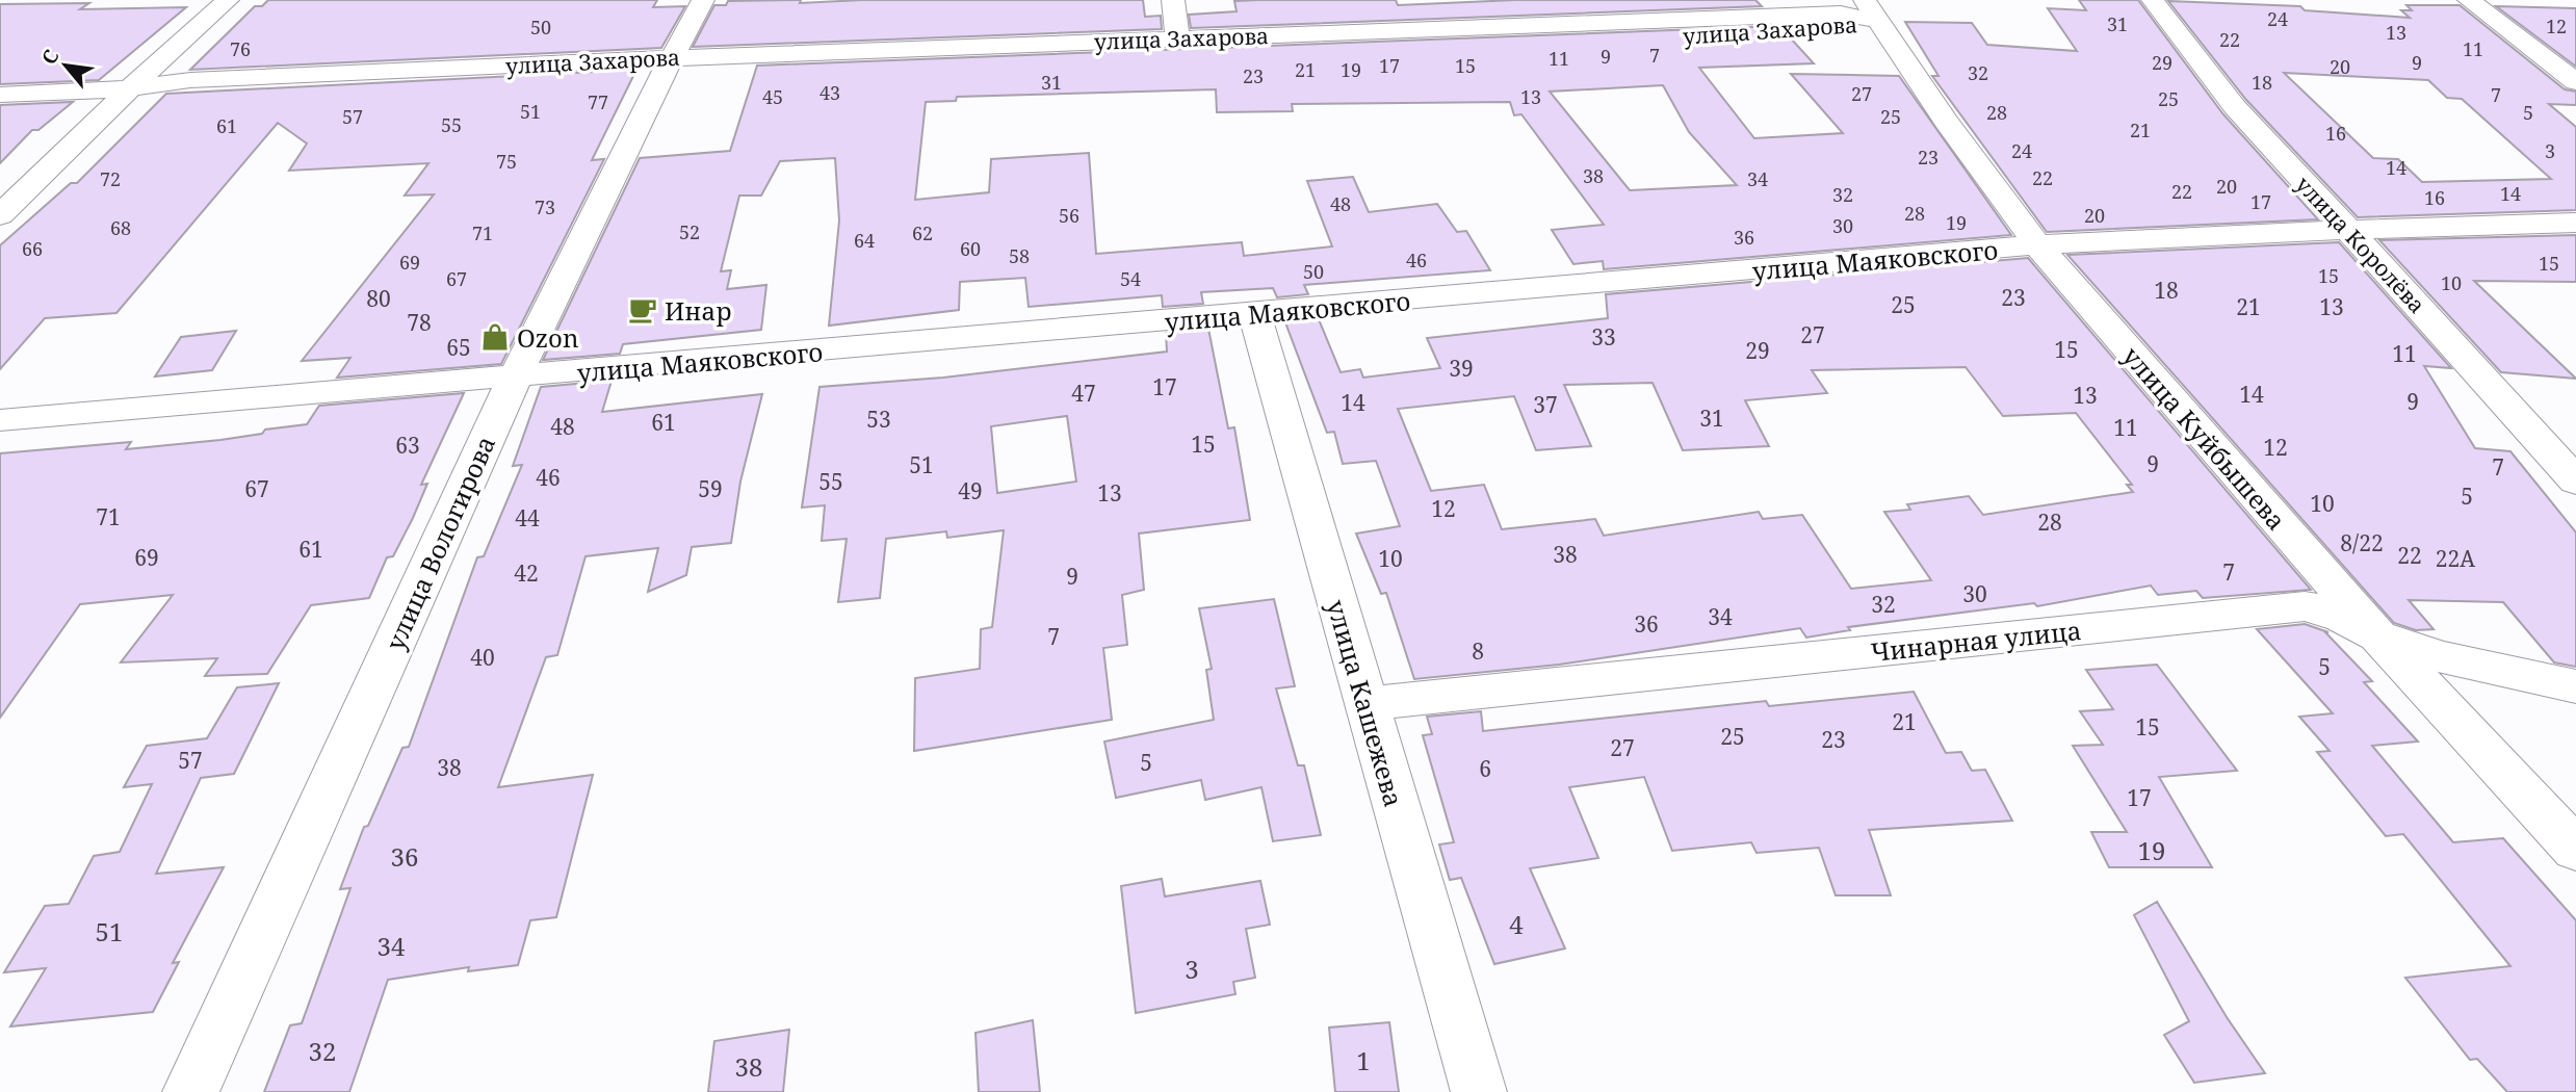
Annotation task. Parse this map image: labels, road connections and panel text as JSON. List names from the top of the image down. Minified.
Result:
{"streets":{"street":["улица Захарова","улица Королёва","улица Маяковского","улица Куйбышева","улица Вологирова","Чинарная улица","улица Кашежева"]},"crossings":[["улица Захарова","улица Куйбышева"],["улица Захарова","улица Вологирова"],["улица Королёва","улица Маяковского"],["улица Маяковского","улица Куйбышева"],["улица Маяковского","улица Вологирова"],["улица Маяковского","улица Кашежева"],["улица Куйбышева","Чинарная улица"],["Чинарная улица","улица Кашежева"]],"places":{"cafe":["Инар"],"shop":["Ozon"]},"house_numbers":["24","31","12","50","13","22","76","11","7","9","11","29","9","17","15","20","21","19","32","23","31","18","43","27","7","45","13","25","77","51","28","5","57","25","55","61","21","16","24","3","23","75","14","38","22","72","34","20","22","14","32","16","17","48","73","28","56","20","19","30","68","52","71","62","36","64","66","60","58","46","69","15","50","15","67","54","10","18","23","80","25","21","13","78","27","33","65","15","29","11","39","17","47","14","13","9","14","37","31","53","61","48","11","15","63","12","9","51","7","46","55","67","59","49","13","5","10","12","71","44","28","8/22","61","38","22","69","10","22А","7","42","9","30","32","34","36","7","8","40","5","21","15","25","23","27","57","5","38","6","17","19","36","4","51","34","3","32","1","38"],"north":"top left"}
